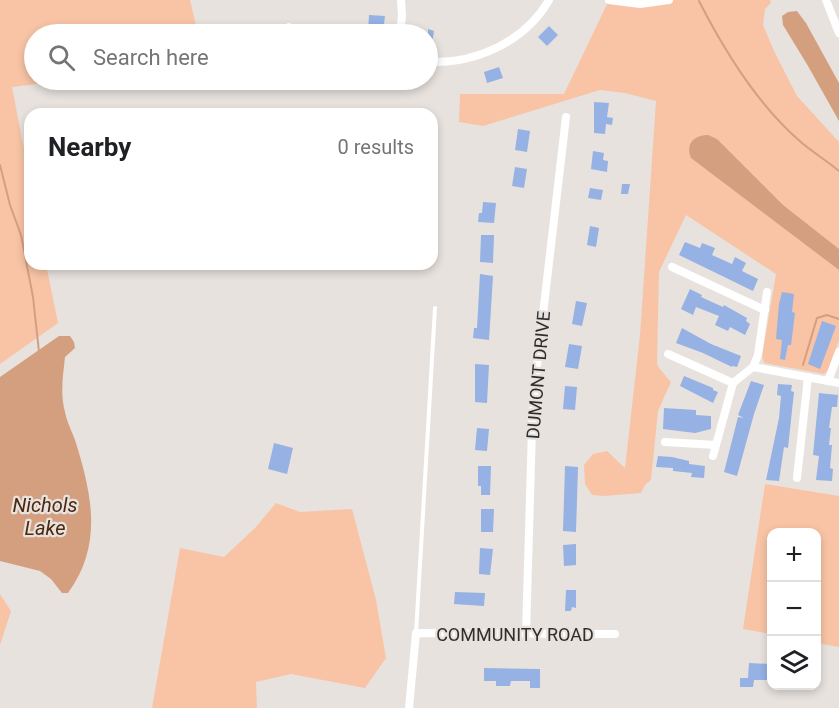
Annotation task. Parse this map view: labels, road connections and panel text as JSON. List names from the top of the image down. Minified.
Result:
{"streets":{"street":["DUMONT DRIVE","COMMUNITY ROAD"]},"crossings":[["DUMONT DRIVE","COMMUNITY ROAD"]],"water":["Nichols Lake"],"page":{"search":"Search here","heading":["Nearby","0 results"],"map_buttons":["+","−"]}}
